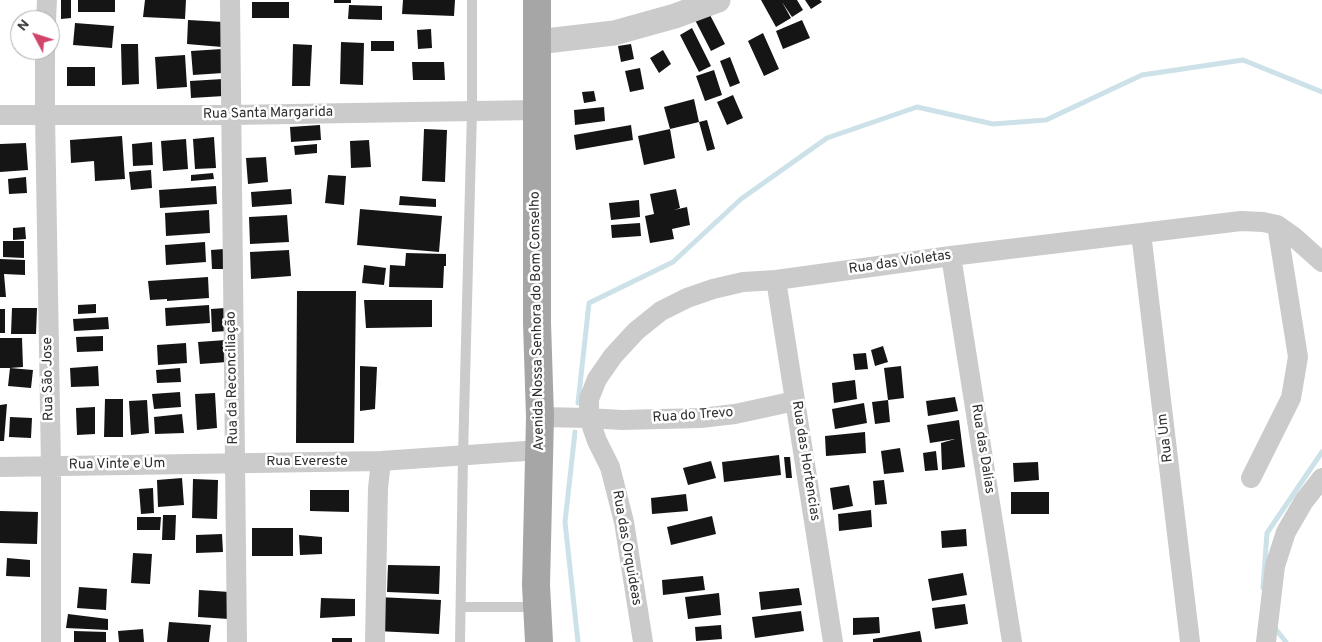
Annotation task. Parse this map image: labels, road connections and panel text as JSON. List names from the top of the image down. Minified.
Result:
{"streets":{"main road":["Avenida Nossa Senhora do Bom Conselho"],"street":["Rua Santa Margarida","Rua das Violetas","Rua da Reconciliação","Rua São Jose","Rua do Trevo","Rua Um","Rua das Dalias","Rua das Hortencias","Rua Evereste","Rua Vinte e Um","Rua das Orquideas"]},"crossings":[["Rua Santa Margarida","Avenida Nossa Senhora do Bom Conselho"],["Rua Santa Margarida","Rua da Reconciliação"],["Rua Santa Margarida","Rua São Jose"],["Rua das Violetas","Rua do Trevo"],["Rua das Violetas","Rua Um"],["Rua das Violetas","Rua das Dalias"],["Rua das Violetas","Rua das Hortencias"],["Rua das Violetas","Rua das Orquideas"],["Avenida Nossa Senhora do Bom Conselho","Rua Evereste"],["Rua da Reconciliação","Rua Evereste"],["Rua da Reconciliação","Rua Vinte e Um"],["Rua São Jose","Rua Vinte e Um"],["Rua do Trevo","Rua das Hortencias"],["Rua do Trevo","Rua das Orquideas"],["Rua Evereste","Rua Vinte e Um"]],"north":"top left"}
